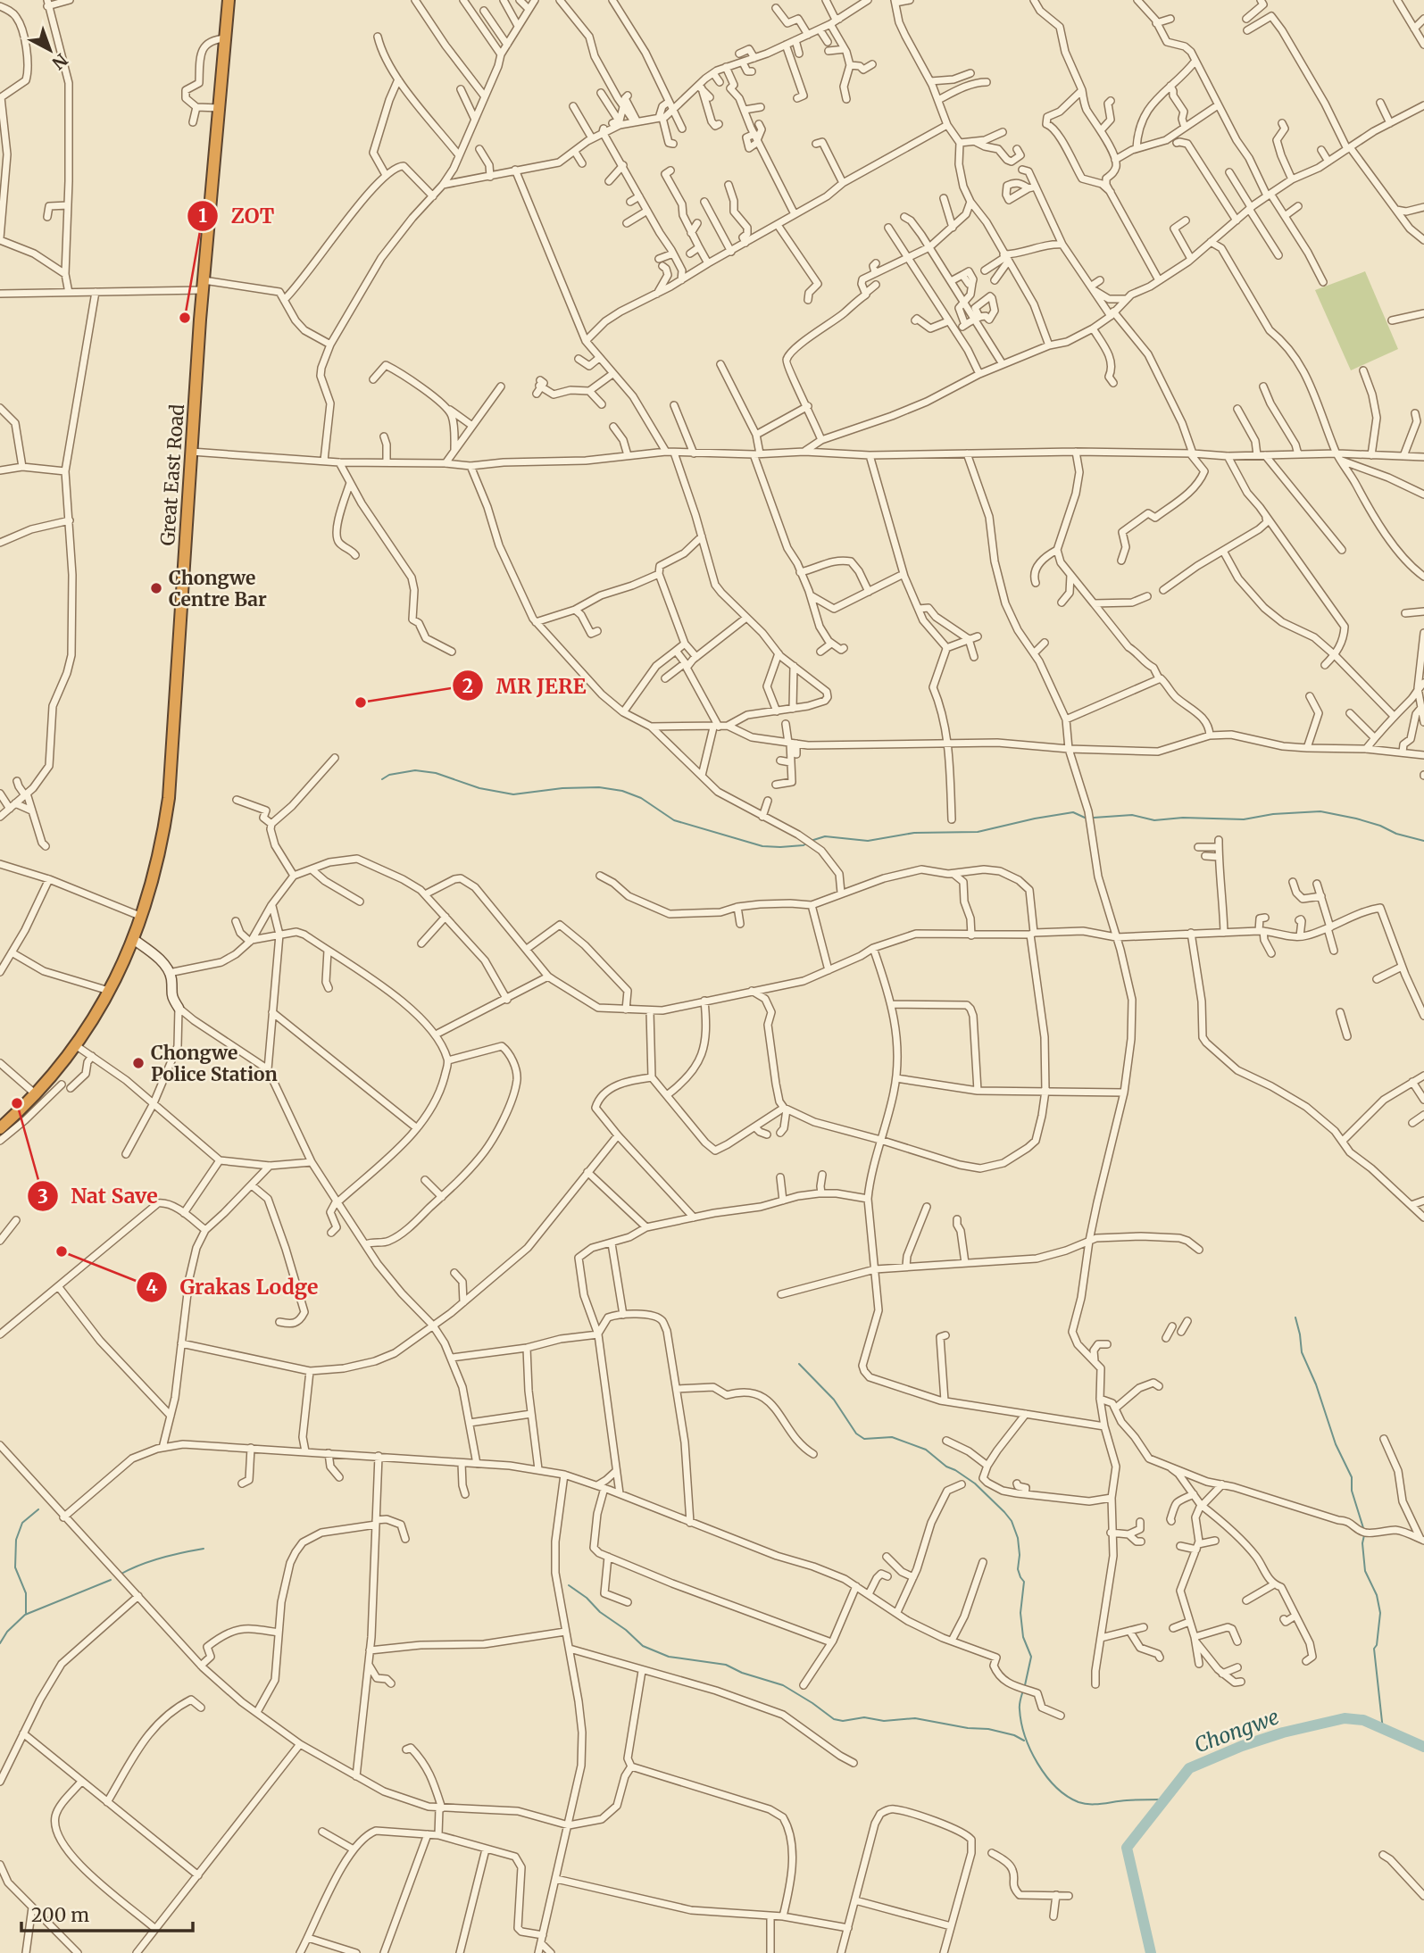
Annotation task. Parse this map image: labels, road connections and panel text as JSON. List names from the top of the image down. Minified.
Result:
{"streets":{"highway":["Great East Road"]},"water":["Chongwe"],"places":["ZOT","Chongwe Centre Bar","MR JERE","Chongwe Police Station","Nat Save","Grakas Lodge"],"scale_bar":"200 m","north":"bottom right"}
